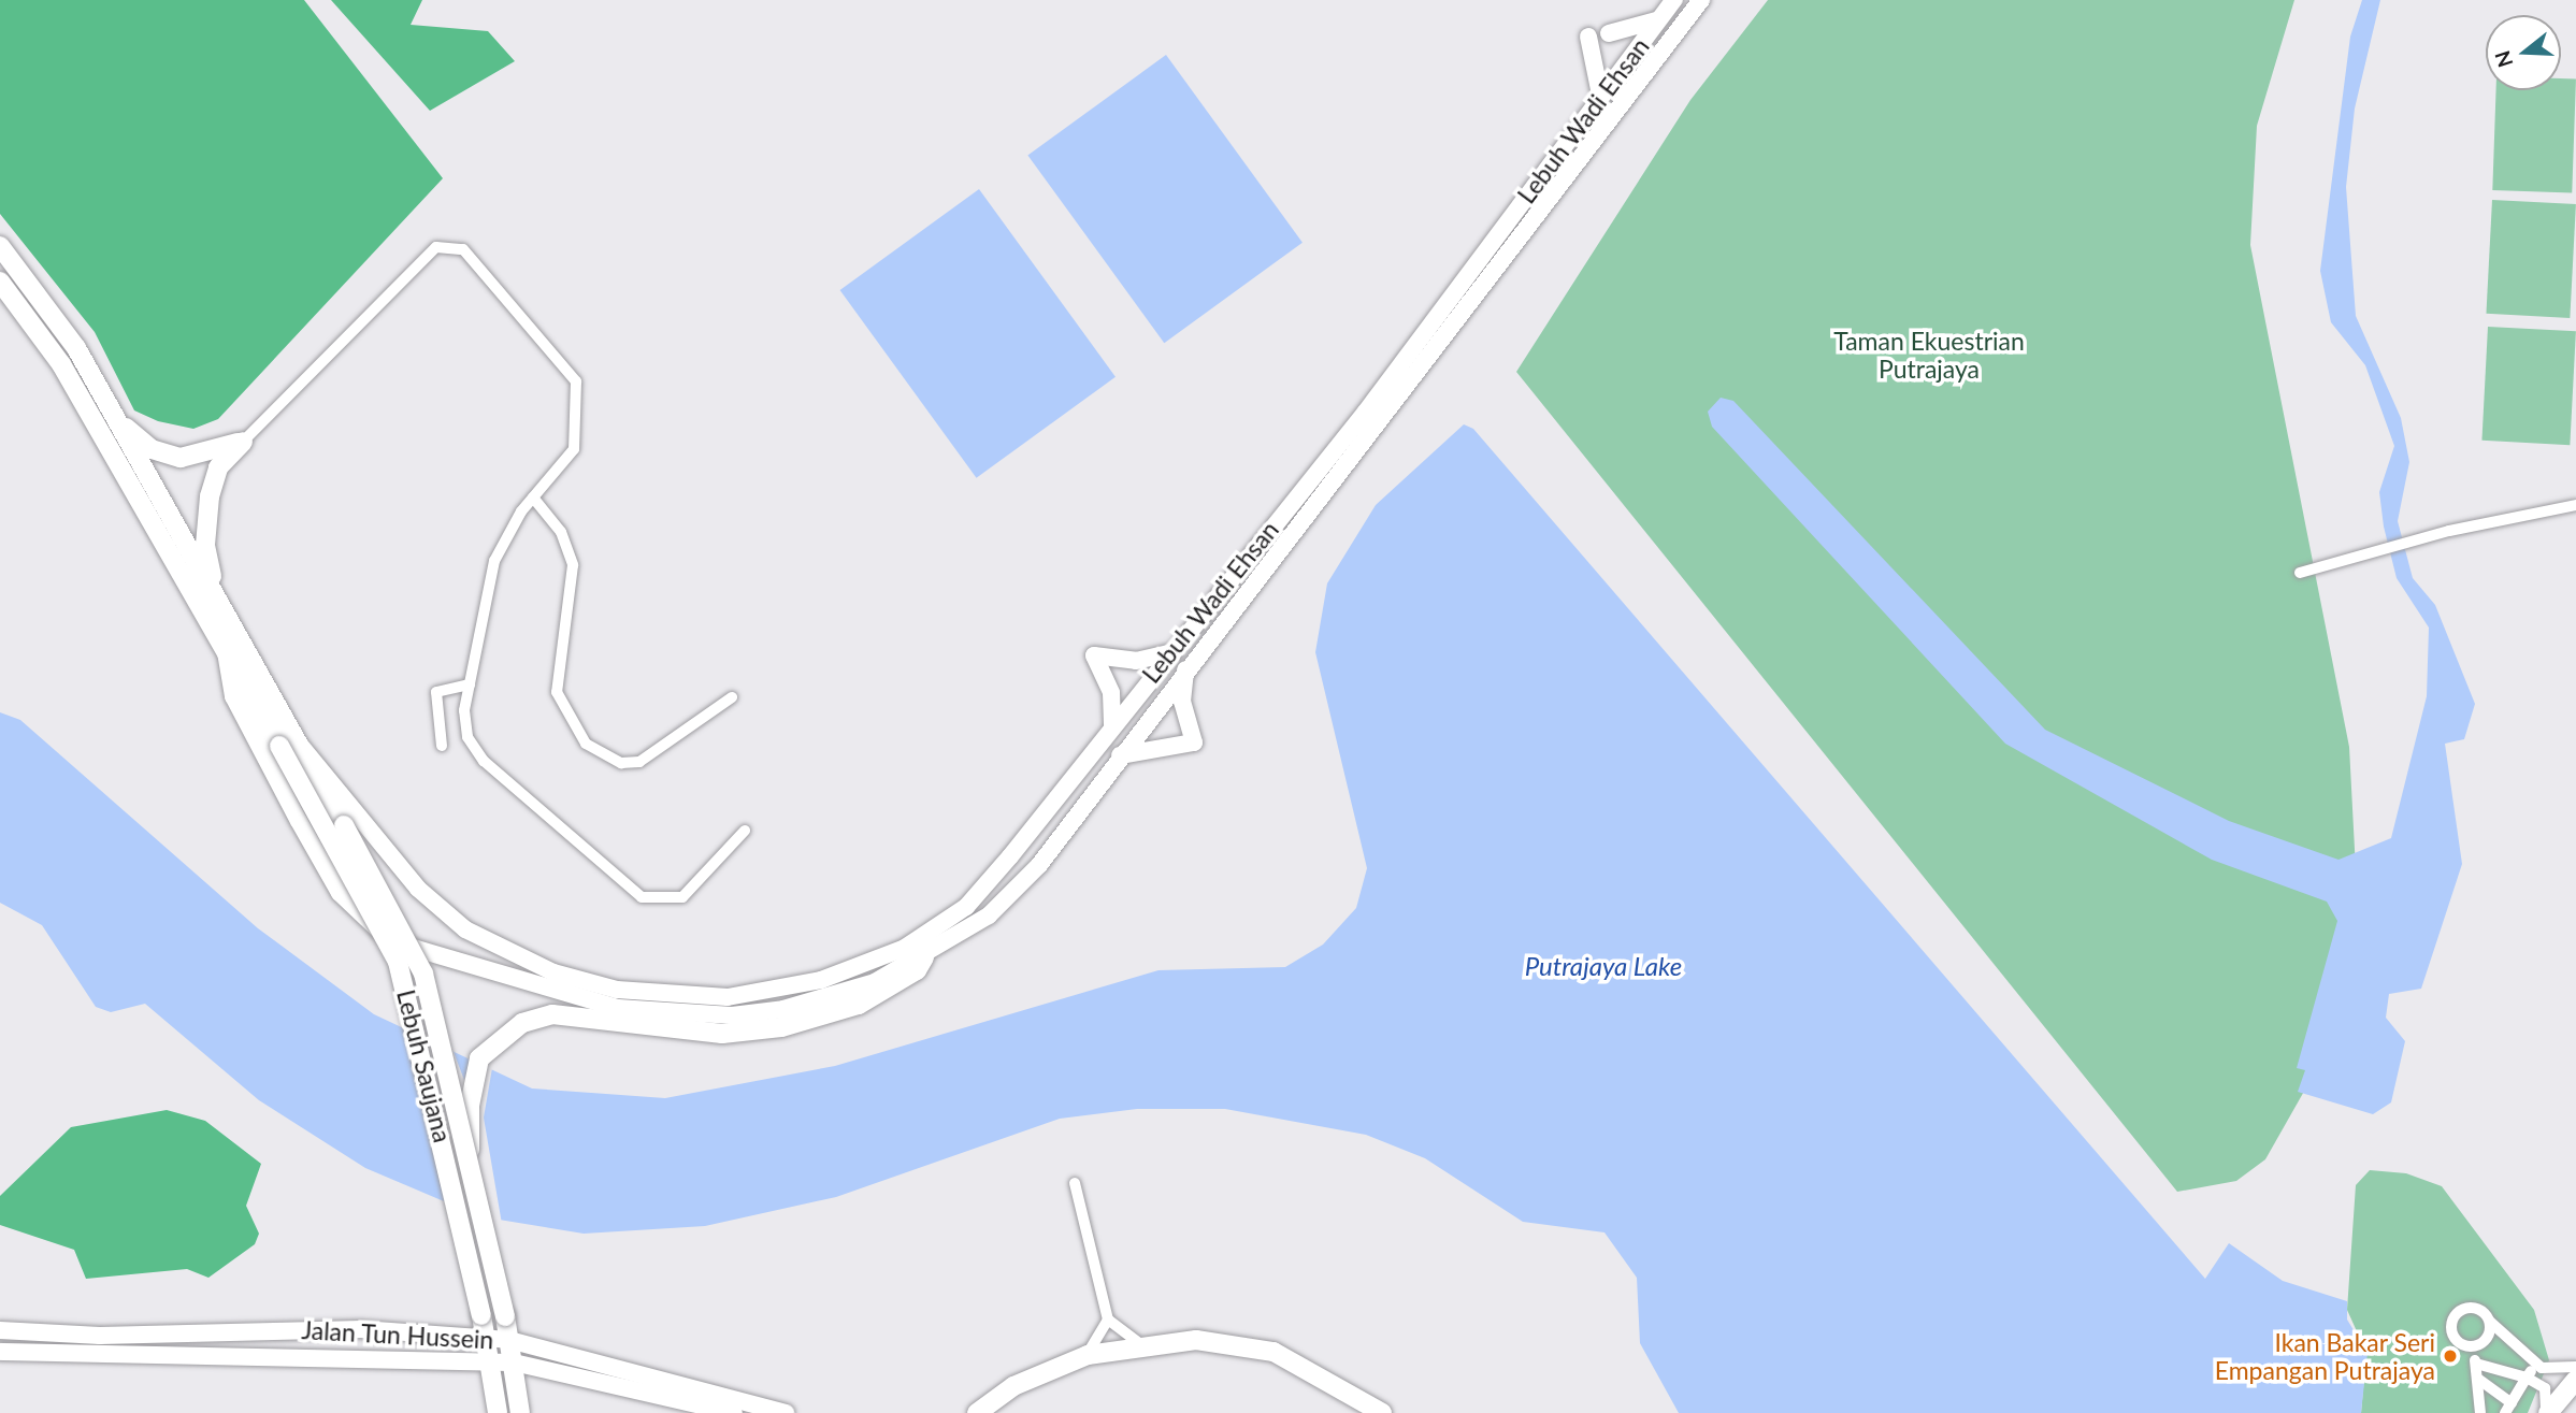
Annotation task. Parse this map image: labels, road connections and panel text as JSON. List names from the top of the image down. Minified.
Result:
{"streets":{"main road":["Lebuh Wadi Ehsan","Lebuh Saujana","Jalan Tun Hussein"]},"crossings":[["Lebuh Wadi Ehsan","Lebuh Saujana"],["Lebuh Saujana","Jalan Tun Hussein"]],"water":["Putrajaya Lake"],"parks":["Taman Ekuestrian Putrajaya"],"places":["Ikan Bakar Seri Empangan Putrajaya"],"north":"left"}
